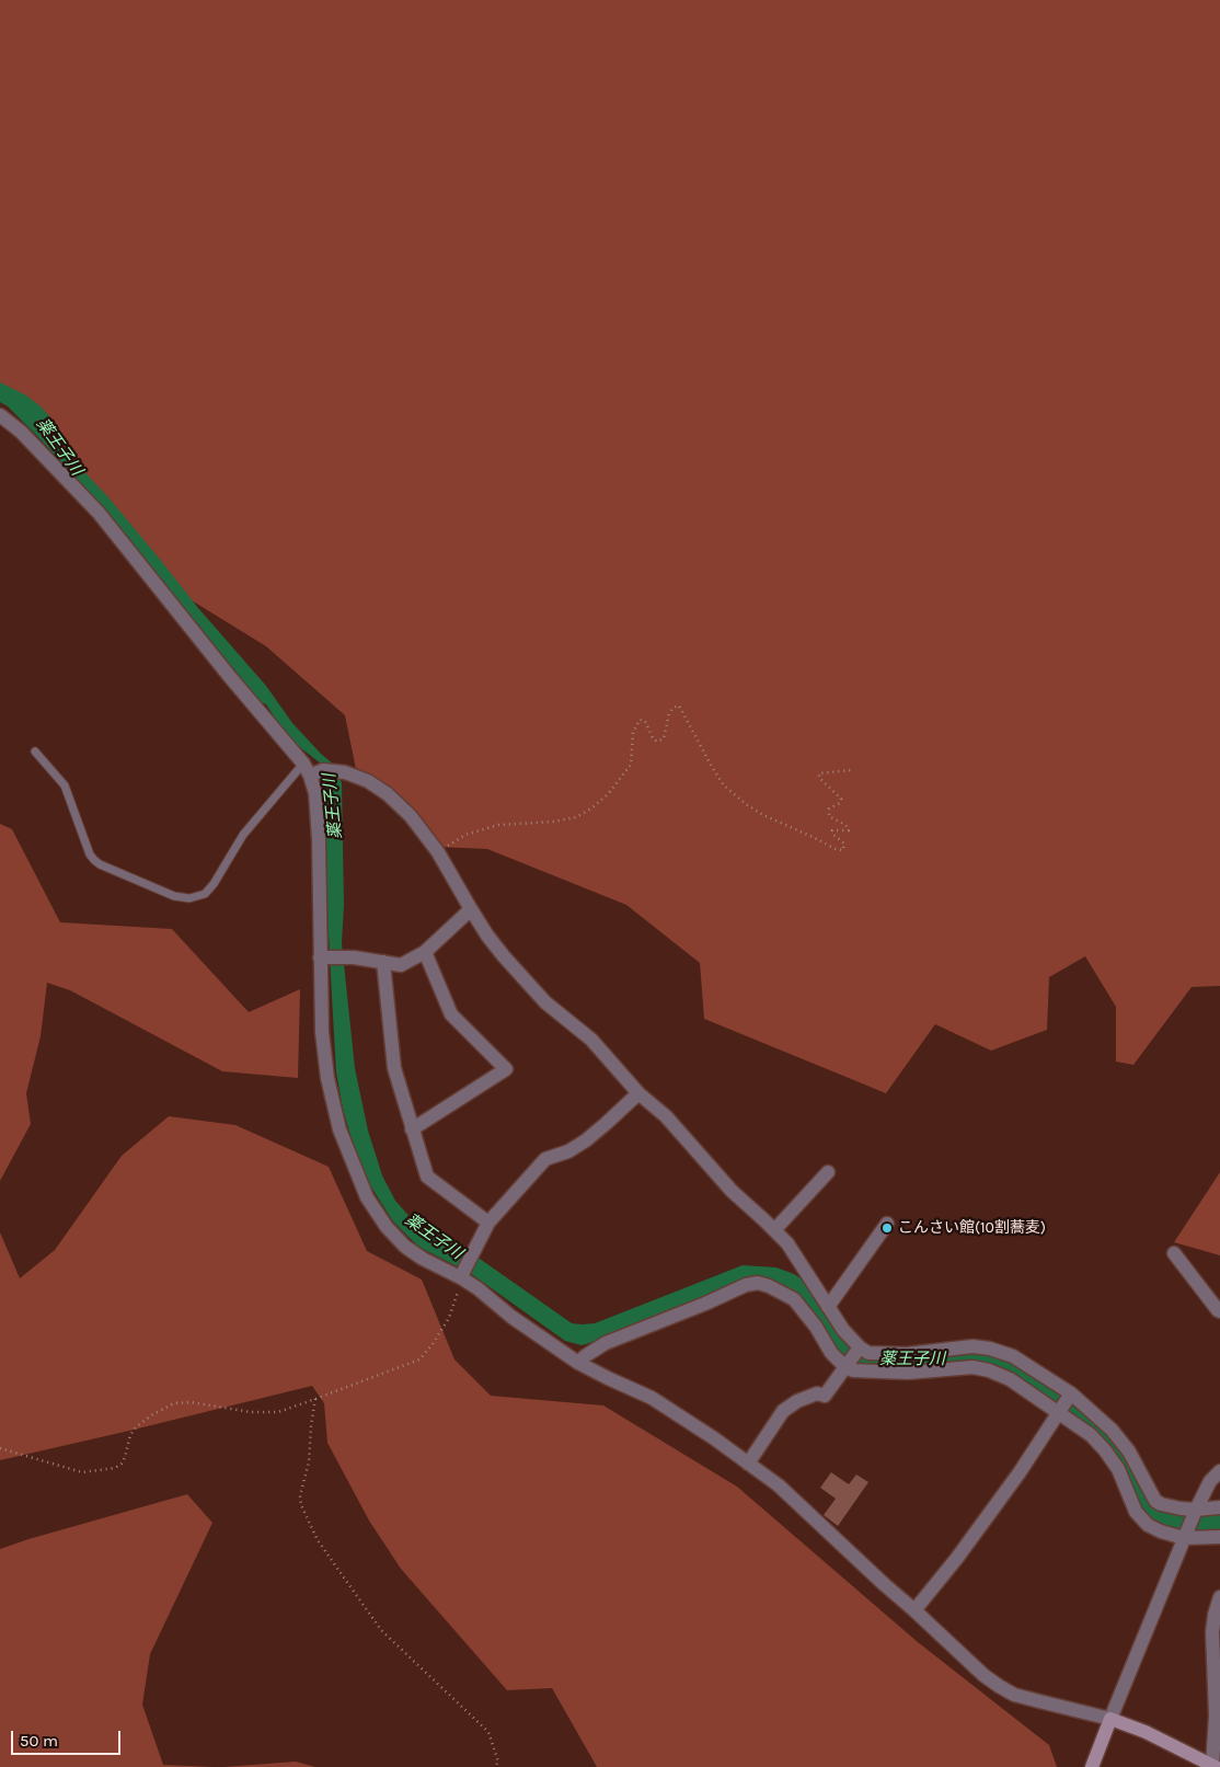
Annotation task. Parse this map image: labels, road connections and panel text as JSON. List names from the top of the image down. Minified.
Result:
{"water":["薬王子川"],"places":["こんさい館(10割蕎麦)"],"scale_bar":"50 m"}
